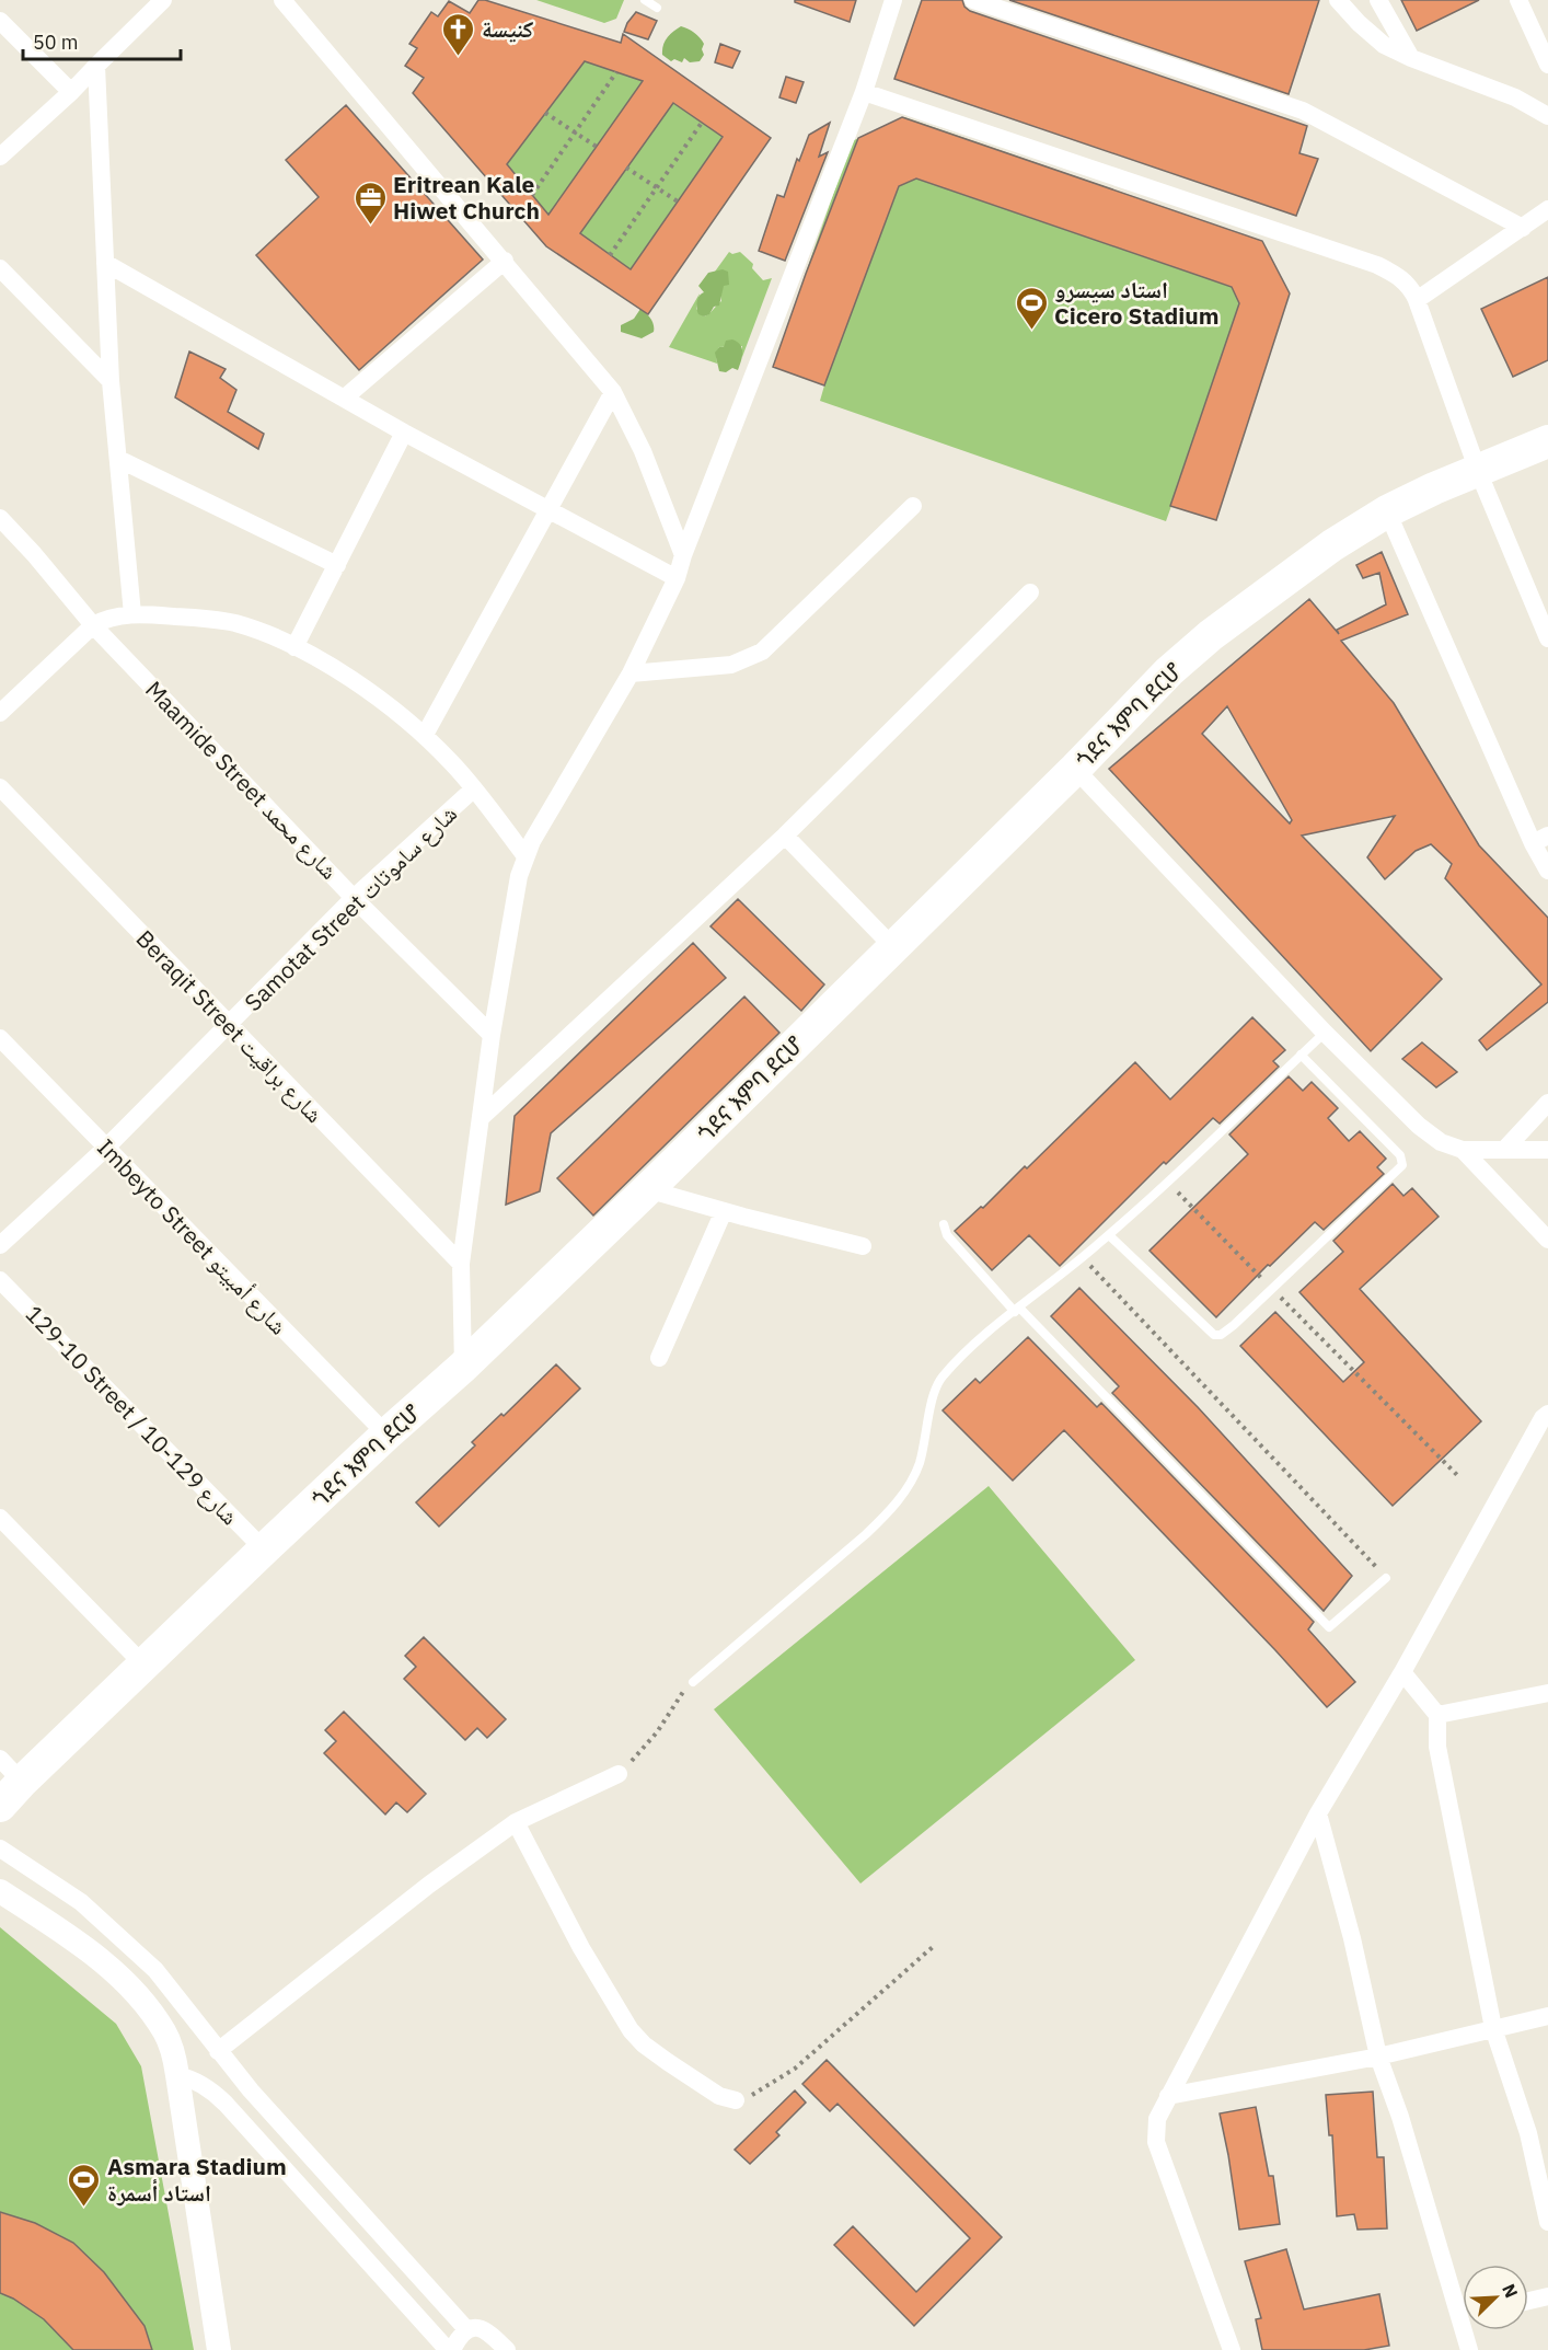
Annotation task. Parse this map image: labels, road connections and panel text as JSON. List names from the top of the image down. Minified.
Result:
{"streets":{"highway":["ጎደና እምባ ደርሆ"],"street":["Maamide Street شارع محمد","Samotat Street شارع ساموتات","Beraqit Street شارع براقيت","Imbeyto Street شارع أمبيتو","129-10 Street / شارع 129-10"]},"crossings":[["ጎደና እምባ ደርሆ","Imbeyto Street شارع أمبيتو"],["ጎደና እምባ ደርሆ","129-10 Street / شارع 129-10"],["Maamide Street شارع محمد","Samotat Street شارع ساموتات"],["Samotat Street شارع ساموتات","Beraqit Street شارع براقيت"],["Samotat Street شارع ساموتات","Imbeyto Street شارع أمبيتو"]],"places":{"church":["كنيسة"],"office":["Eritrean Kale Hiwet Church"],"sports":["استاد سيسرو Cicero Stadium","Asmara Stadium استاد أسمرة"]},"scale_bar":"50 m","north":"top right"}
